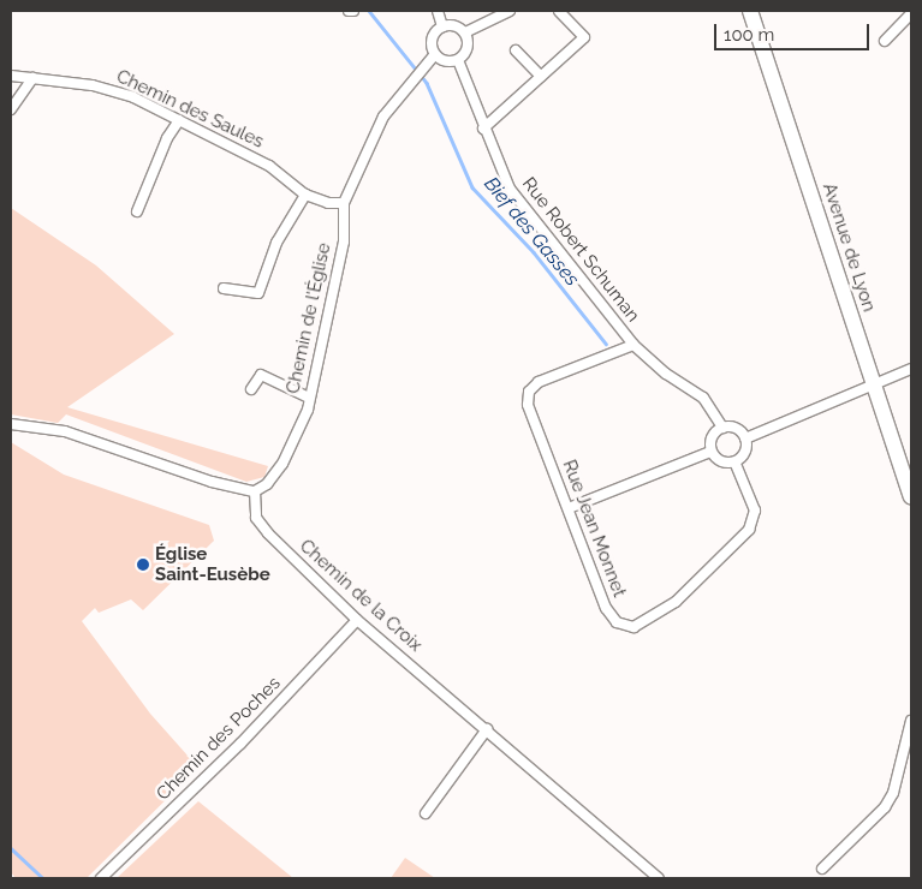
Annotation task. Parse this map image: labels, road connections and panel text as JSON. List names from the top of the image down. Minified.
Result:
{"streets":{"main road":["Avenue de Lyon"],"street":["Chemin des Saules","Rue Robert Schuman","Chemin de l'Église","Rue Jean Monnet","Chemin de la Croix","Chemin des Poches"]},"crossings":[["Chemin des Saules","Chemin de l'Église"],["Rue Robert Schuman","Chemin de l'Église"],["Rue Robert Schuman","Rue Jean Monnet"],["Chemin de l'Église","Chemin de la Croix"],["Chemin de la Croix","Chemin des Poches"]],"water":["Bief des Gasses"],"places":["Église Saint-Eusèbe"],"scale_bar":"100 m"}
